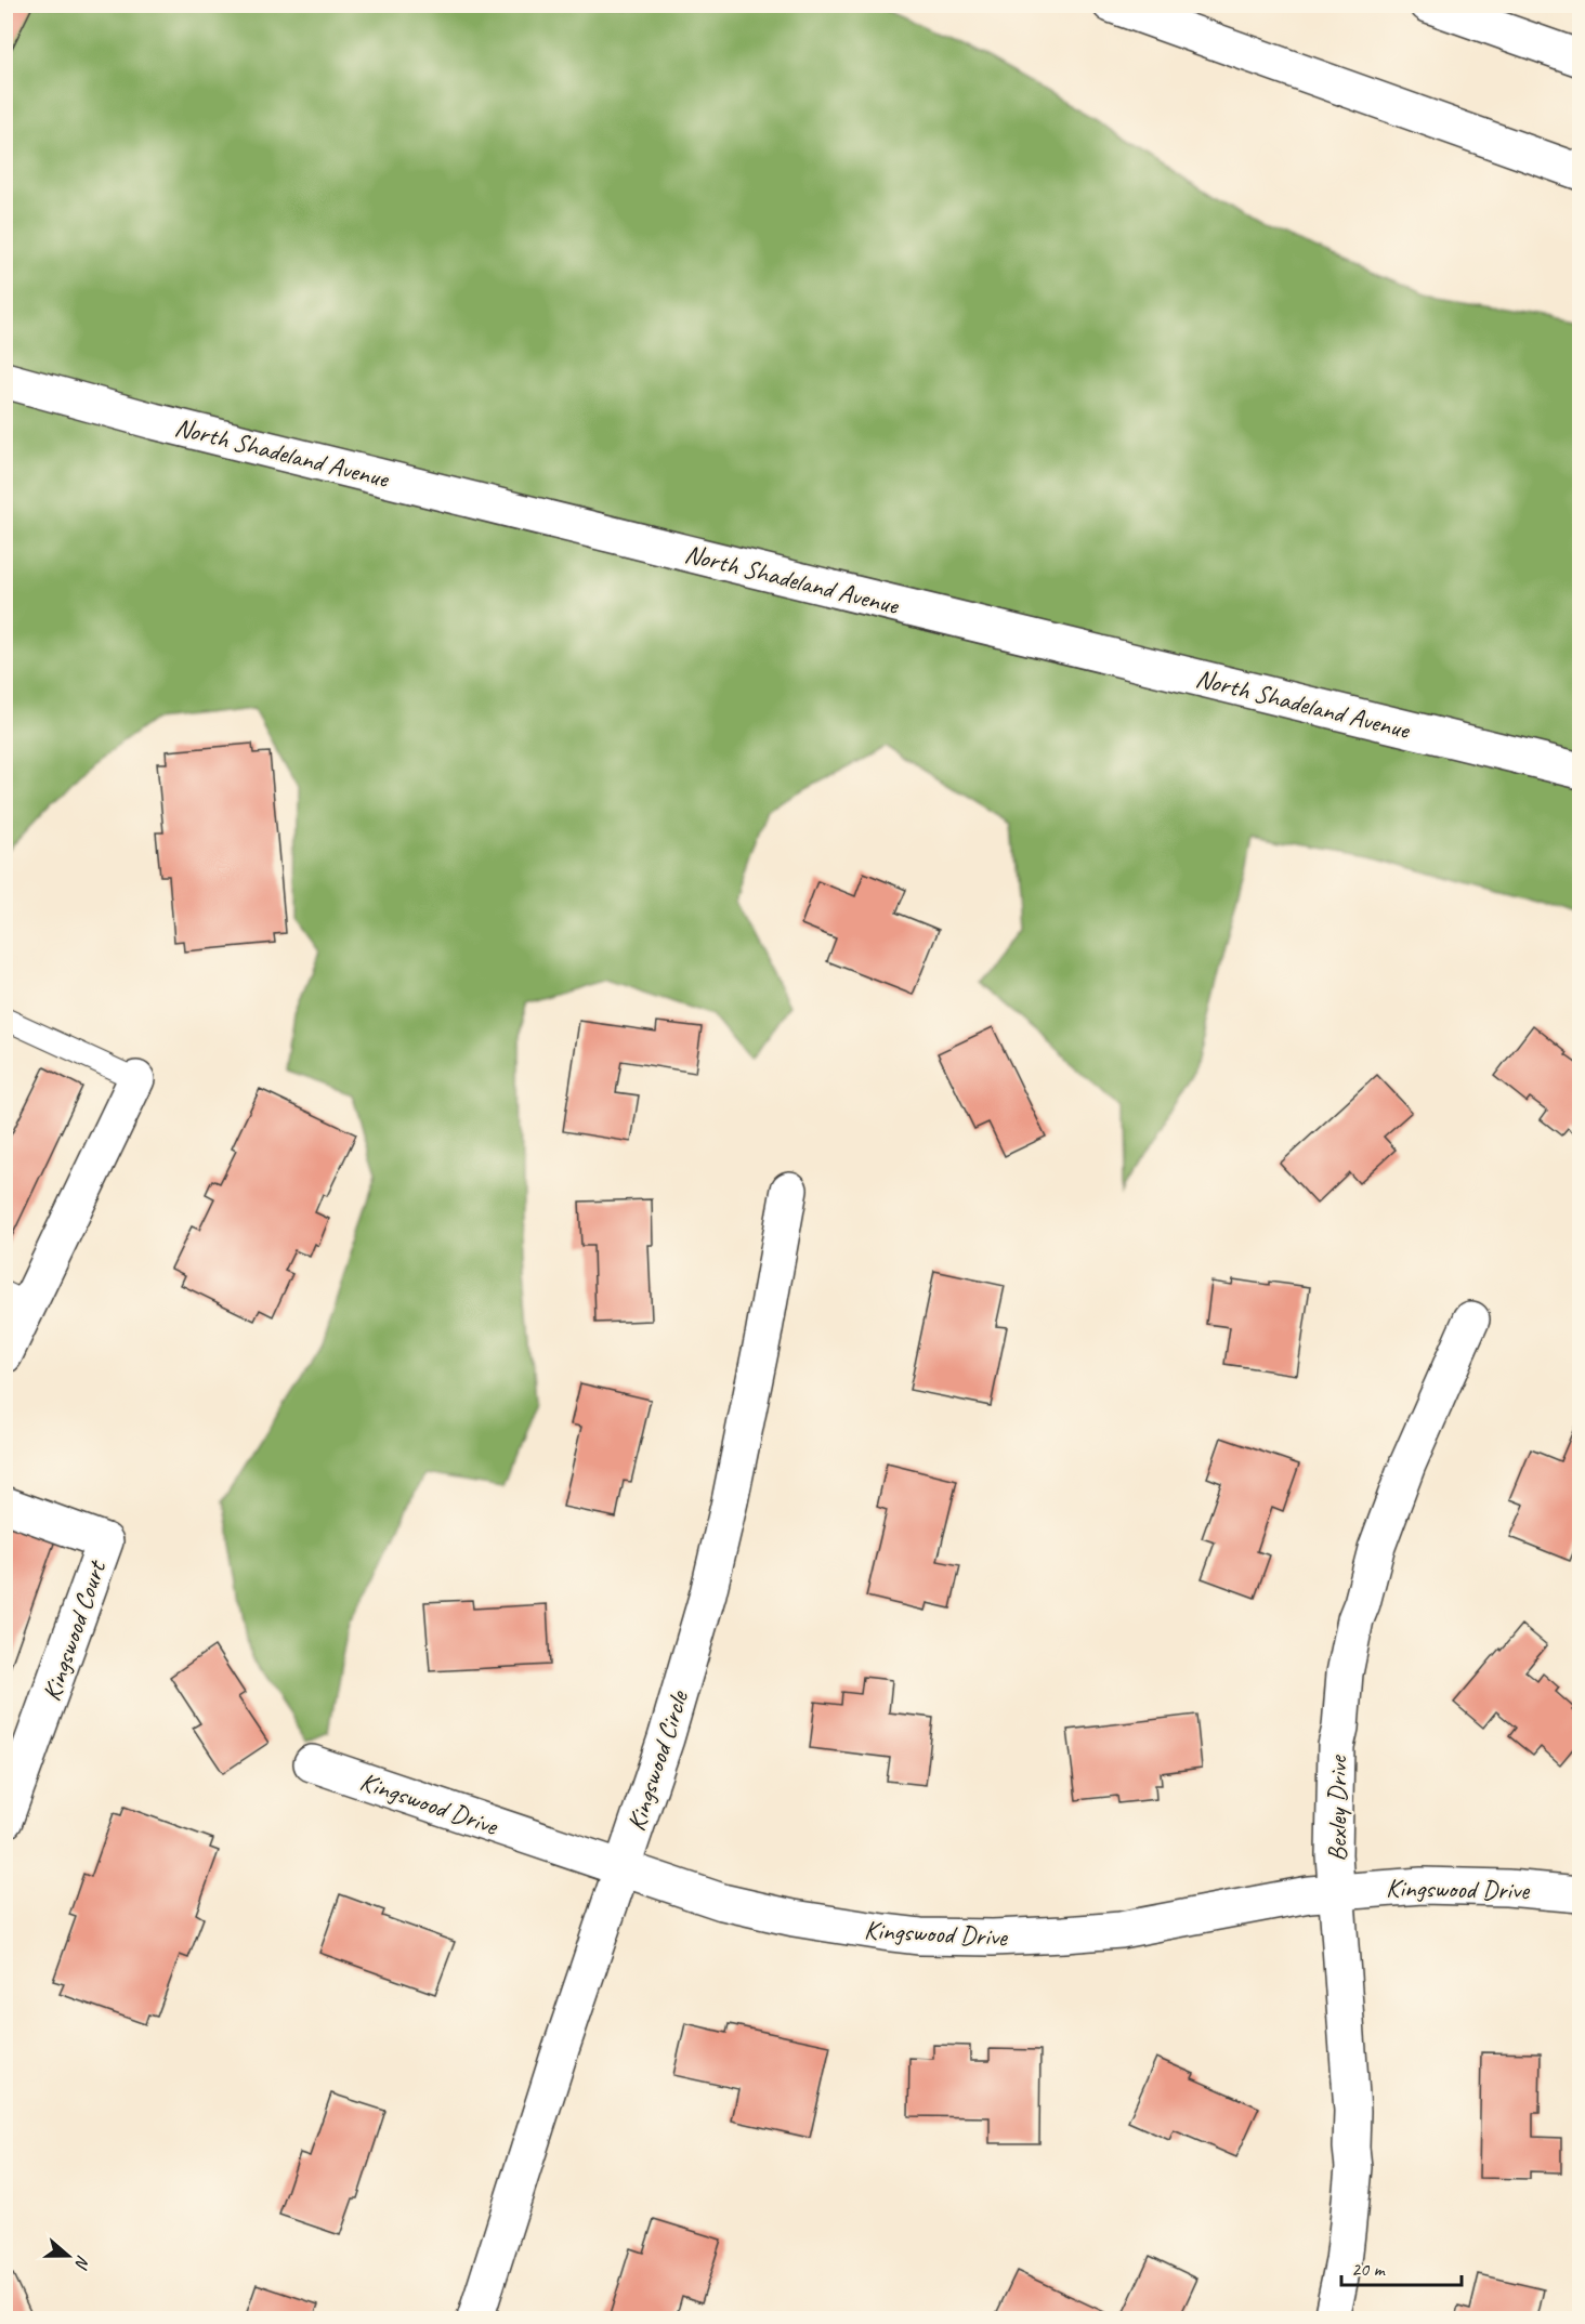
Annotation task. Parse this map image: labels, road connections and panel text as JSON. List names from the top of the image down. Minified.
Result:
{"streets":{"main road":["North Shadeland Avenue","Kingswood Court","Kingswood Circle","Kingswood Drive","Bexley Drive"]},"crossings":[["Kingswood Circle","Kingswood Drive"],["Kingswood Drive","Bexley Drive"]],"scale_bar":"20 m","north":"right"}
